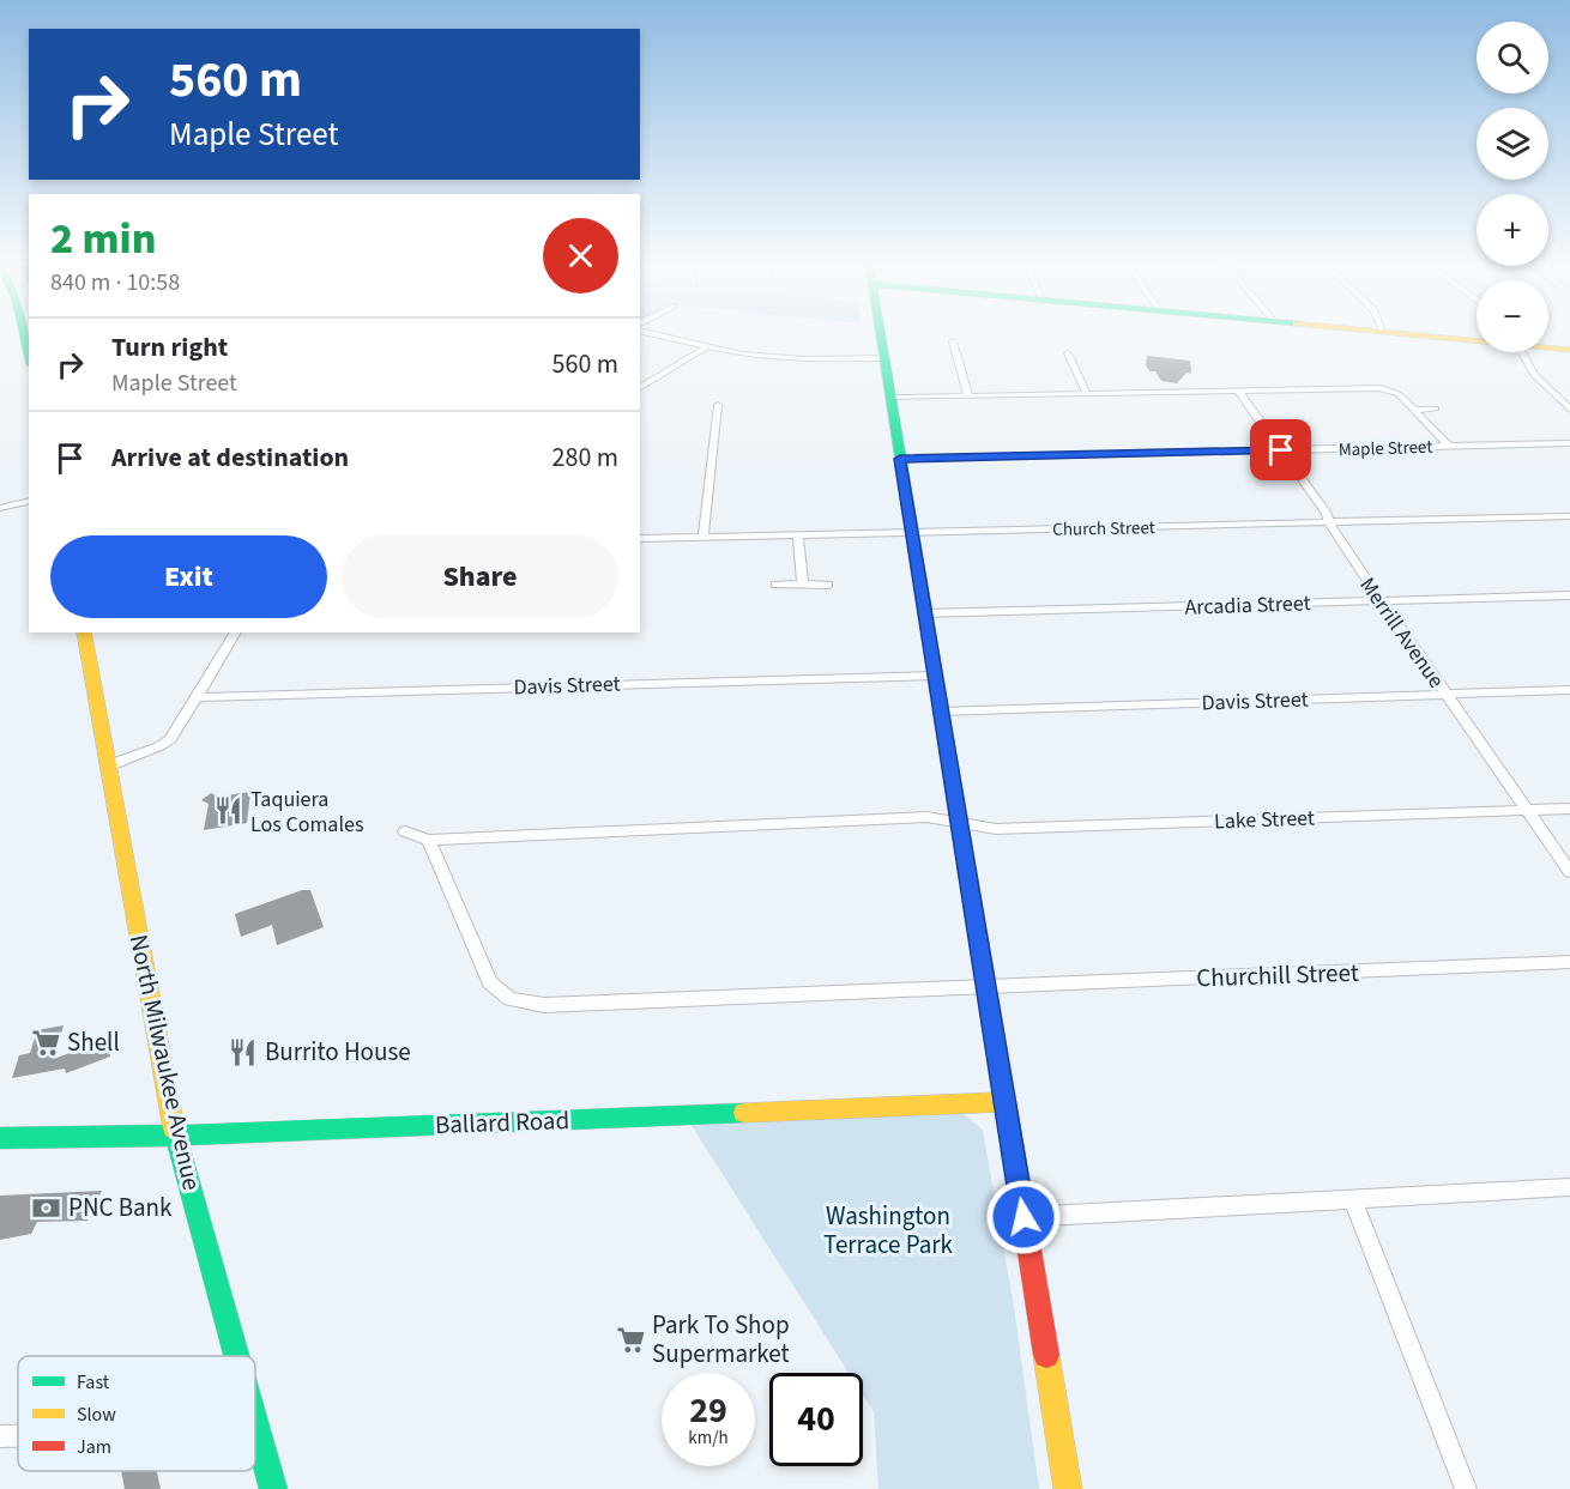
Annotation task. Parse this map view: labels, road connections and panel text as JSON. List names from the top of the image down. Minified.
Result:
{"streets":{"street":["Maple Street","Church Street","Arcadia Street","Merrill Avenue","Davis Street","Lake Street","Churchill Street","North Milwaukee Avenue","Ballard Road"]},"crossings":[["Maple Street","Merrill Avenue"],["Church Street","Merrill Avenue"],["Arcadia Street","Merrill Avenue"],["Merrill Avenue","Davis Street"],["Merrill Avenue","Lake Street"],["Lake Street","Churchill Street"],["North Milwaukee Avenue","Ballard Road"]],"parks":["Washington Terrace Park"],"places":{"restaurant":["Taquiera Los Comales","Burrito House"],"supermarket":["Shell","Park To Shop Supermarket"],"bank":["PNC Bank"]},"legend":["Fast","Slow","Jam"],"page":{"map_buttons":["+","−"],"turn":["560 m","Maple Street"],"heading":["2 min","840 m · 10:58"],"list":[{"name":"Turn right","note":"Maple Street","value":"560 m"},{"name":"Arrive at destination","value":"280 m"}],"buttons":["Exit","Share"],"speed":"29 km/h","limit":"40"}}
